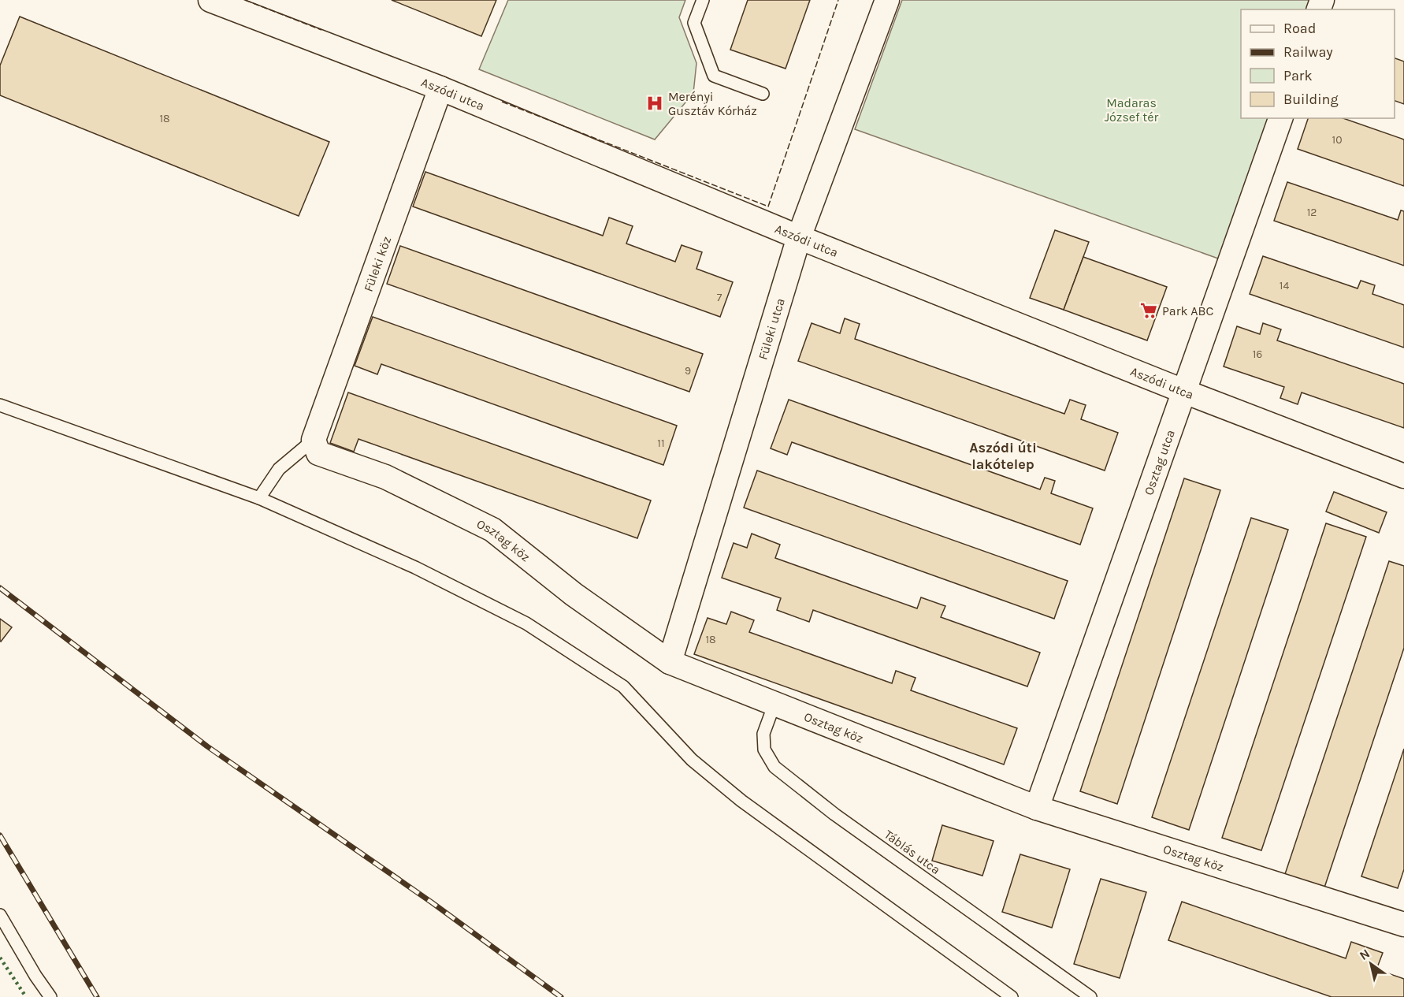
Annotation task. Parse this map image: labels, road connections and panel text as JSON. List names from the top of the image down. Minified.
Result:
{"streets":{"street":["Aszódi utca","Füleki köz","Füleki utca","Osztag utca","Osztag köz"],"lane":["Táblás utca"]},"crossings":[["Aszódi utca","Füleki köz"],["Aszódi utca","Füleki utca"],["Aszódi utca","Osztag utca"],["Füleki köz","Osztag köz"],["Füleki utca","Osztag köz"],["Osztag utca","Osztag köz"],["Osztag köz","Táblás utca"]],"districts":["Aszódi úti lakótelep"],"parks":["Madaras József tér"],"places":{"hospital":["Merényi Gusztáv Kórház"],"supermarket":["Park ABC"]},"house_numbers":["18","10","12","14","7","16","9","11","18"],"legend":["Road","Railway","Park","Building"],"north":"top left"}
